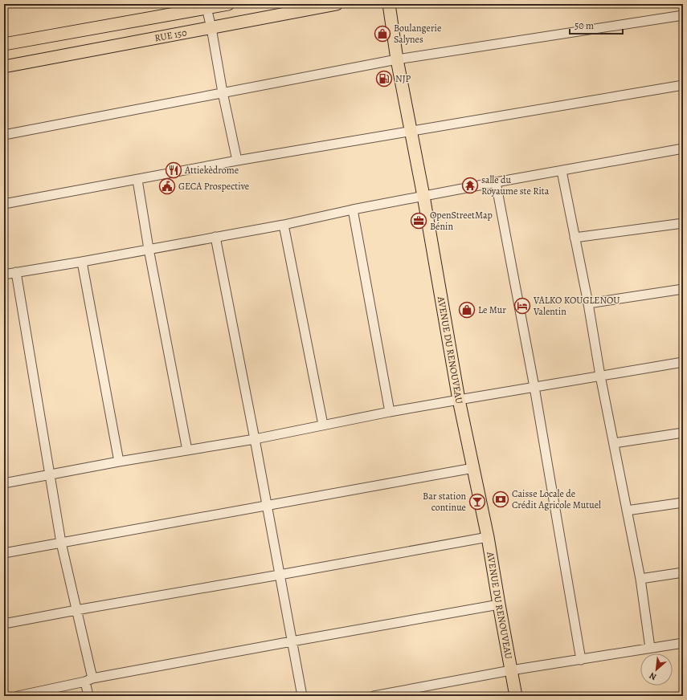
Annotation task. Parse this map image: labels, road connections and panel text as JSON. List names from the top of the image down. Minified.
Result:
{"streets":{"main road":["RUE 150","AVENUE DU RENOUVEAU"]},"places":{"shop":["Boulangerie Salynes","Le Mur"],"fuel station":["NJP"],"restaurant":["Attiekèdrome"],"temple":["salle du Royaume ste Rita"],"public building":["GECA Prospective"],"office":["OpenStreetMap Bénin"],"hotel":["VALKO KOUGLENOU Valentin"],"bank":["Caisse Locale de Crédit Agricole Mutuel"],"bar":["Bar station continue"]},"scale_bar":"50 m","north":"bottom left"}
